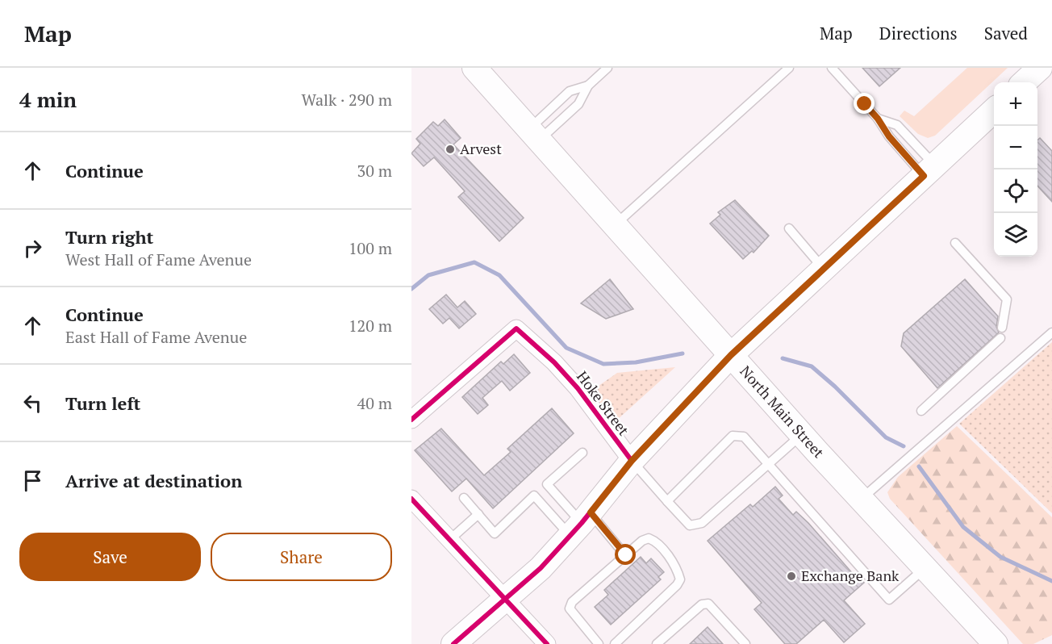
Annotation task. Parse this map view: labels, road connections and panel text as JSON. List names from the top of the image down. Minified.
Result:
{"streets":{"main road":["North Main Street"],"street":["Hoke Street"]},"places":["Arvest","Exchange Bank"],"page":{"header":"Map","nav":["Map","Directions","Saved"],"heading":["4 min","Walk · 290 m"],"map_buttons":["+","−"],"list":[["Continue","30 m"],["Turn right","West Hall of Fame Avenue","100 m"],["Continue","East Hall of Fame Avenue","120 m"],["Turn left","40 m"],"Arrive at destination"],"buttons":["Save","Share"]}}
